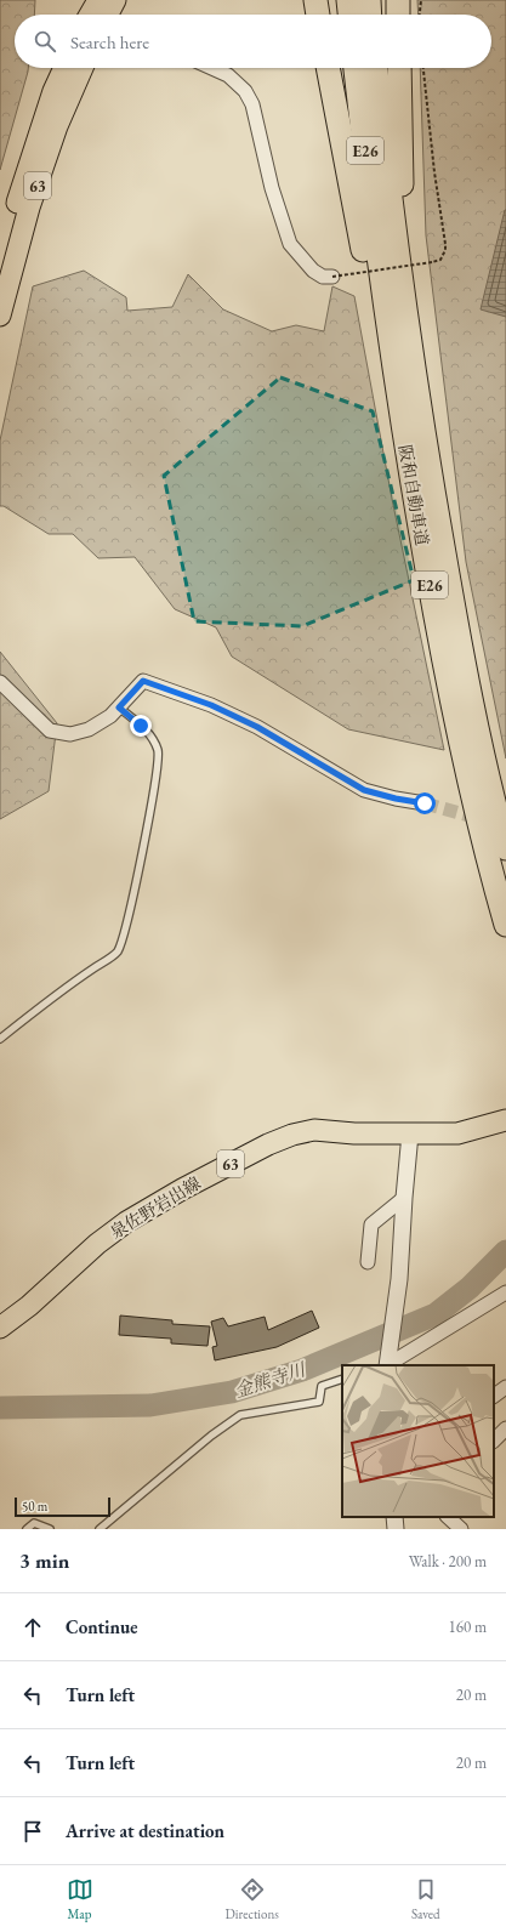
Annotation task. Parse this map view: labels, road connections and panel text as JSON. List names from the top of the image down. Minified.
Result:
{"streets":{"highway":["E26","阪和自動車道"],"main road":["63","泉佐野岩出線"]},"water":["金熊寺川"],"scale_bar":"50 m","page":{"search":"Search here","scale":"50 m","heading":["3 min","Walk · 200 m"],"list":[["Continue","160 m"],["Turn left","20 m"],["Turn left","20 m"],"Arrive at destination"],"nav":["Map","Directions","Saved"]}}
